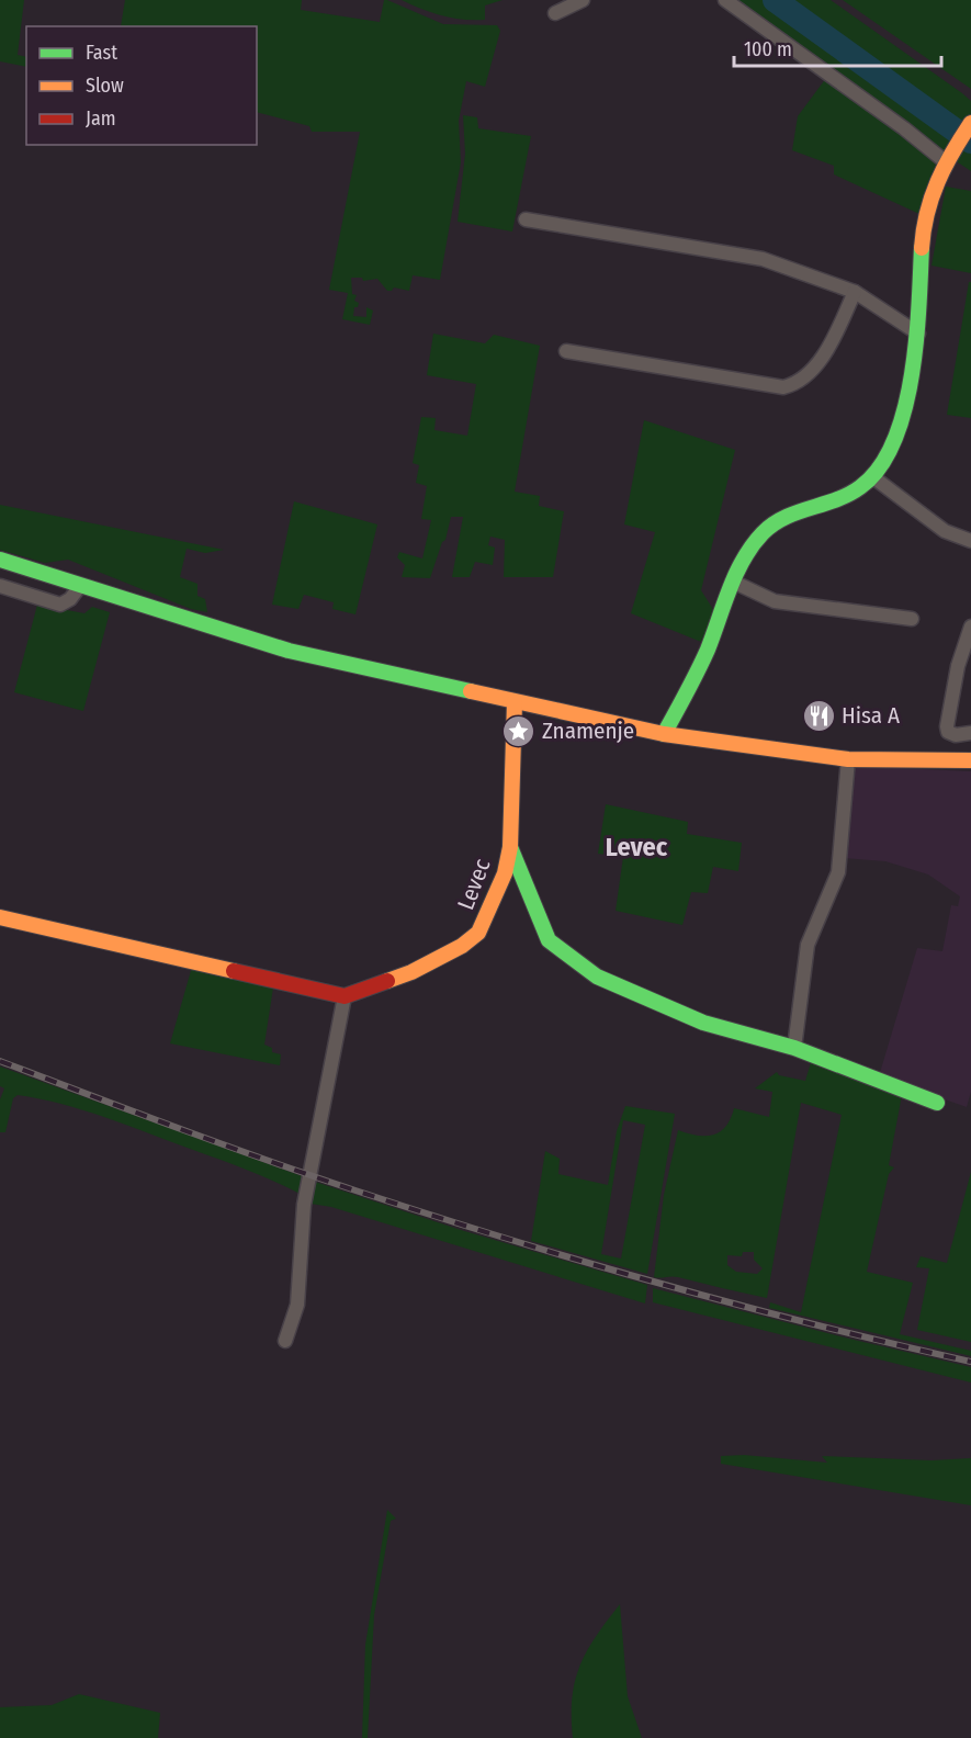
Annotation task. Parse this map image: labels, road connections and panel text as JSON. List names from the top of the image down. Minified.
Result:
{"streets":{"street":["Levec"]},"districts":["Levec"],"places":{"restaurant":["Hisa A"],"place":["Znamenje"]},"legend":["Fast","Slow","Jam"],"scale_bar":"100 m"}
